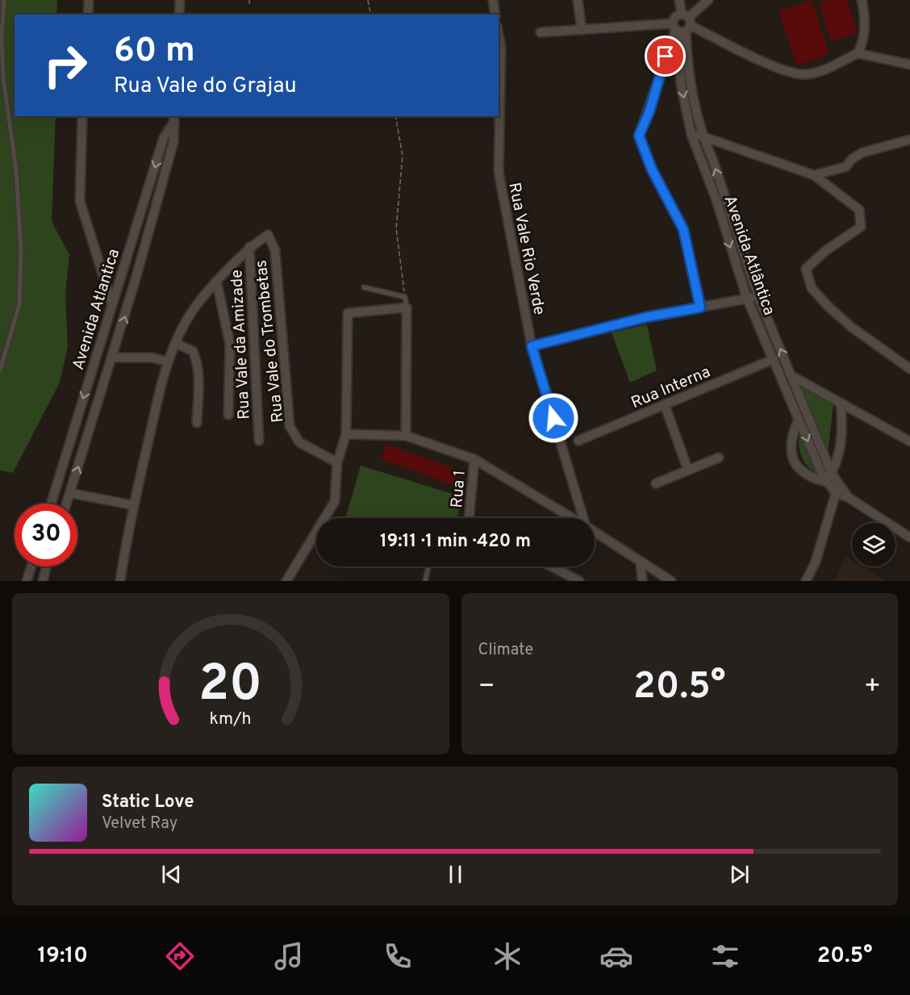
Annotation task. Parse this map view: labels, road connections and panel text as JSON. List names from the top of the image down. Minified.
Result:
{"streets":{"street":["Rua Vale Rio Verde","Avenida Atlântica","Avenida Atlantica","Rua Vale do Trombetas","Rua Vale da Amizade","Rua Interna","Rua 1"]},"crossings":[["Avenida Atlântica","Rua Interna"],["Rua Vale do Trombetas","Rua Vale da Amizade"]],"page":{"turn":["60 m","Rua Vale do Grajau"],"limit":"30","trip":"19:11 · 1 min · 420 m","tile":"Climate","heat":["−","20.5°","+"],"song":["Static Love","Velvet Ray"],"tabs":["19:10","20.5°"],"gauge":["20","km/h"]}}
